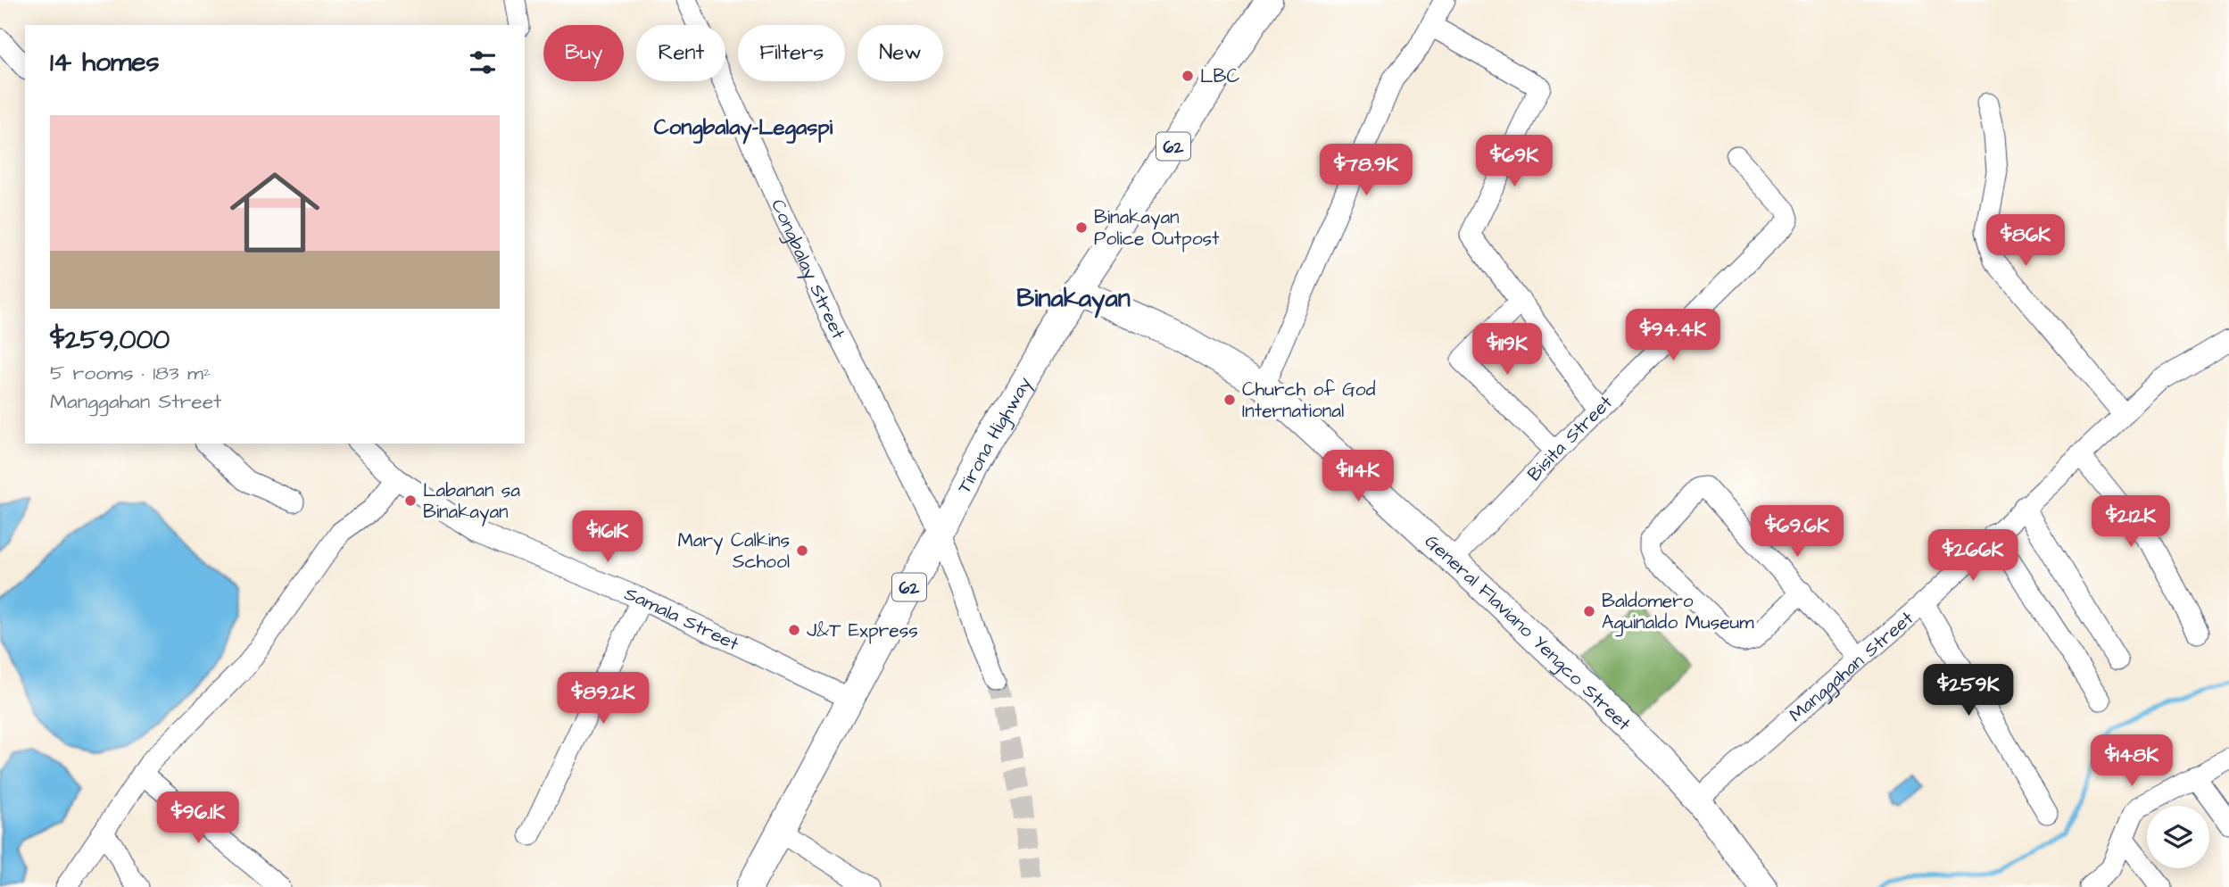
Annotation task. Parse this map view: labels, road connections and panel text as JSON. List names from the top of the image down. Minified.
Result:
{"streets":{"main road":["62","Tirona Highway","General Flaviano Yengco Street"],"street":["Congbalay Street","Bisita Street","Samala Street","Manggahan Street"]},"crossings":[["Congbalay Street","Tirona Highway"],["Tirona Highway","Samala Street"],["Tirona Highway","General Flaviano Yengco Street"],["Bisita Street","General Flaviano Yengco Street"],["General Flaviano Yengco Street","Manggahan Street"]],"districts":["Congbalay-Legaspi","Binakayan"],"places":["LBC","Binakayan Police Outpost","Church of God International","Labanan sa Binakayan","Mary Calkins School","Baldomero Aguinaldo Museum","J&T Express"],"page":{"chip":["Buy","Rent","Filters","New"],"heading":"14 homes","list":[{"name":"$259,000","note":"5 rooms · 183 m² · Manggahan Street"}],"price":["$69K","$78.9K","$86K","$94.4K","$119K","$114K","$212K","$69.6K","$161K","$266K","$259K","$89.2K","$148K","$96.1K"]}}
